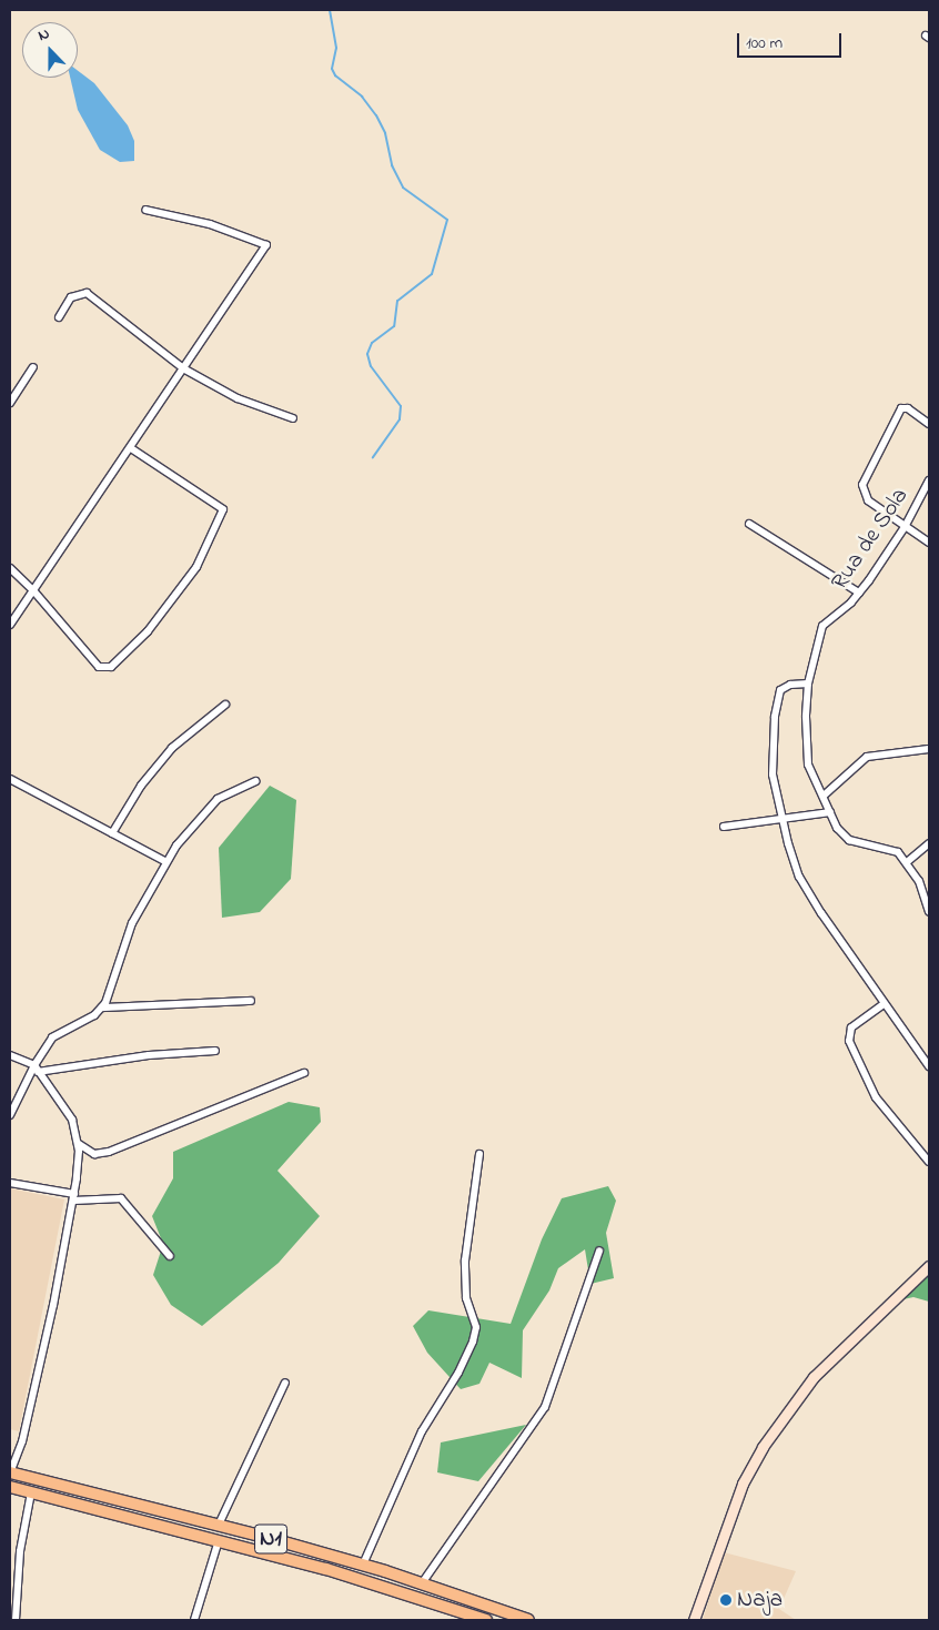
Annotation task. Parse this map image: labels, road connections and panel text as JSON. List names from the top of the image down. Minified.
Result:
{"streets":{"main road":["N1"],"street":["Rua de Sola"]},"places":["Naja"],"scale_bar":"100 m","north":"top"}
